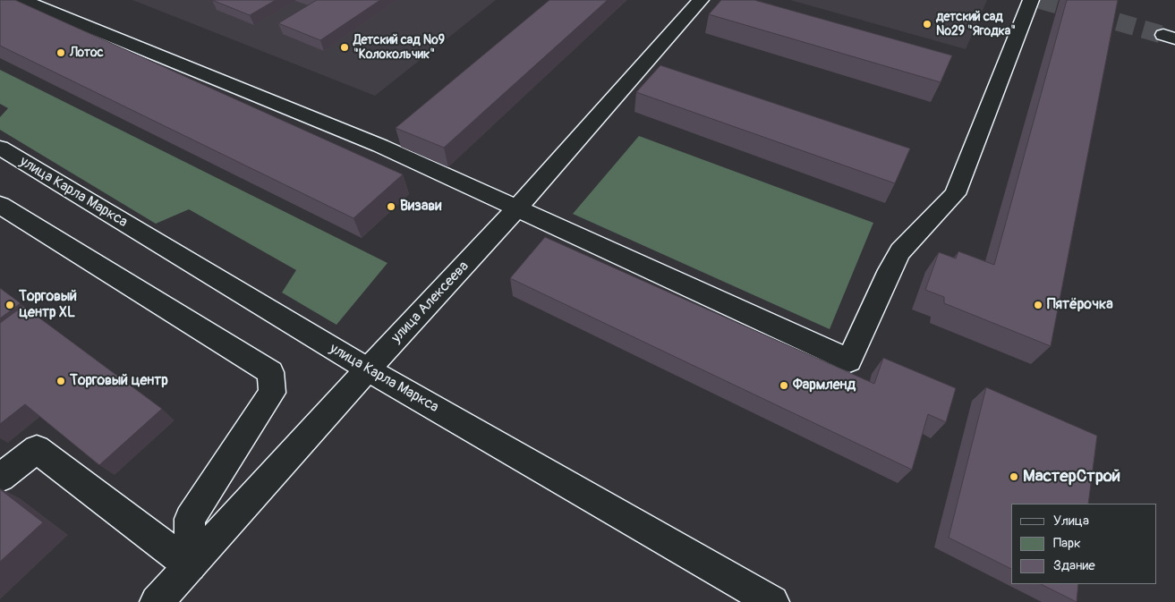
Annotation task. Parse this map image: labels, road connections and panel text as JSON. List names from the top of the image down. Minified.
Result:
{"streets":{"main road":["улица Карла Маркса","улица Алексеева"]},"crossings":[["улица Карла Маркса","улица Алексеева"]],"places":["детский сад №29 \"Ягодка\"","Детский сад №9 \"Колокольчик\"","Лотос","Визави","Торговый центр XL","Пятёрочка","Торговый центр","Фармленд","МастерСтрой"],"legend":["Улица","Парк","Здание"]}
